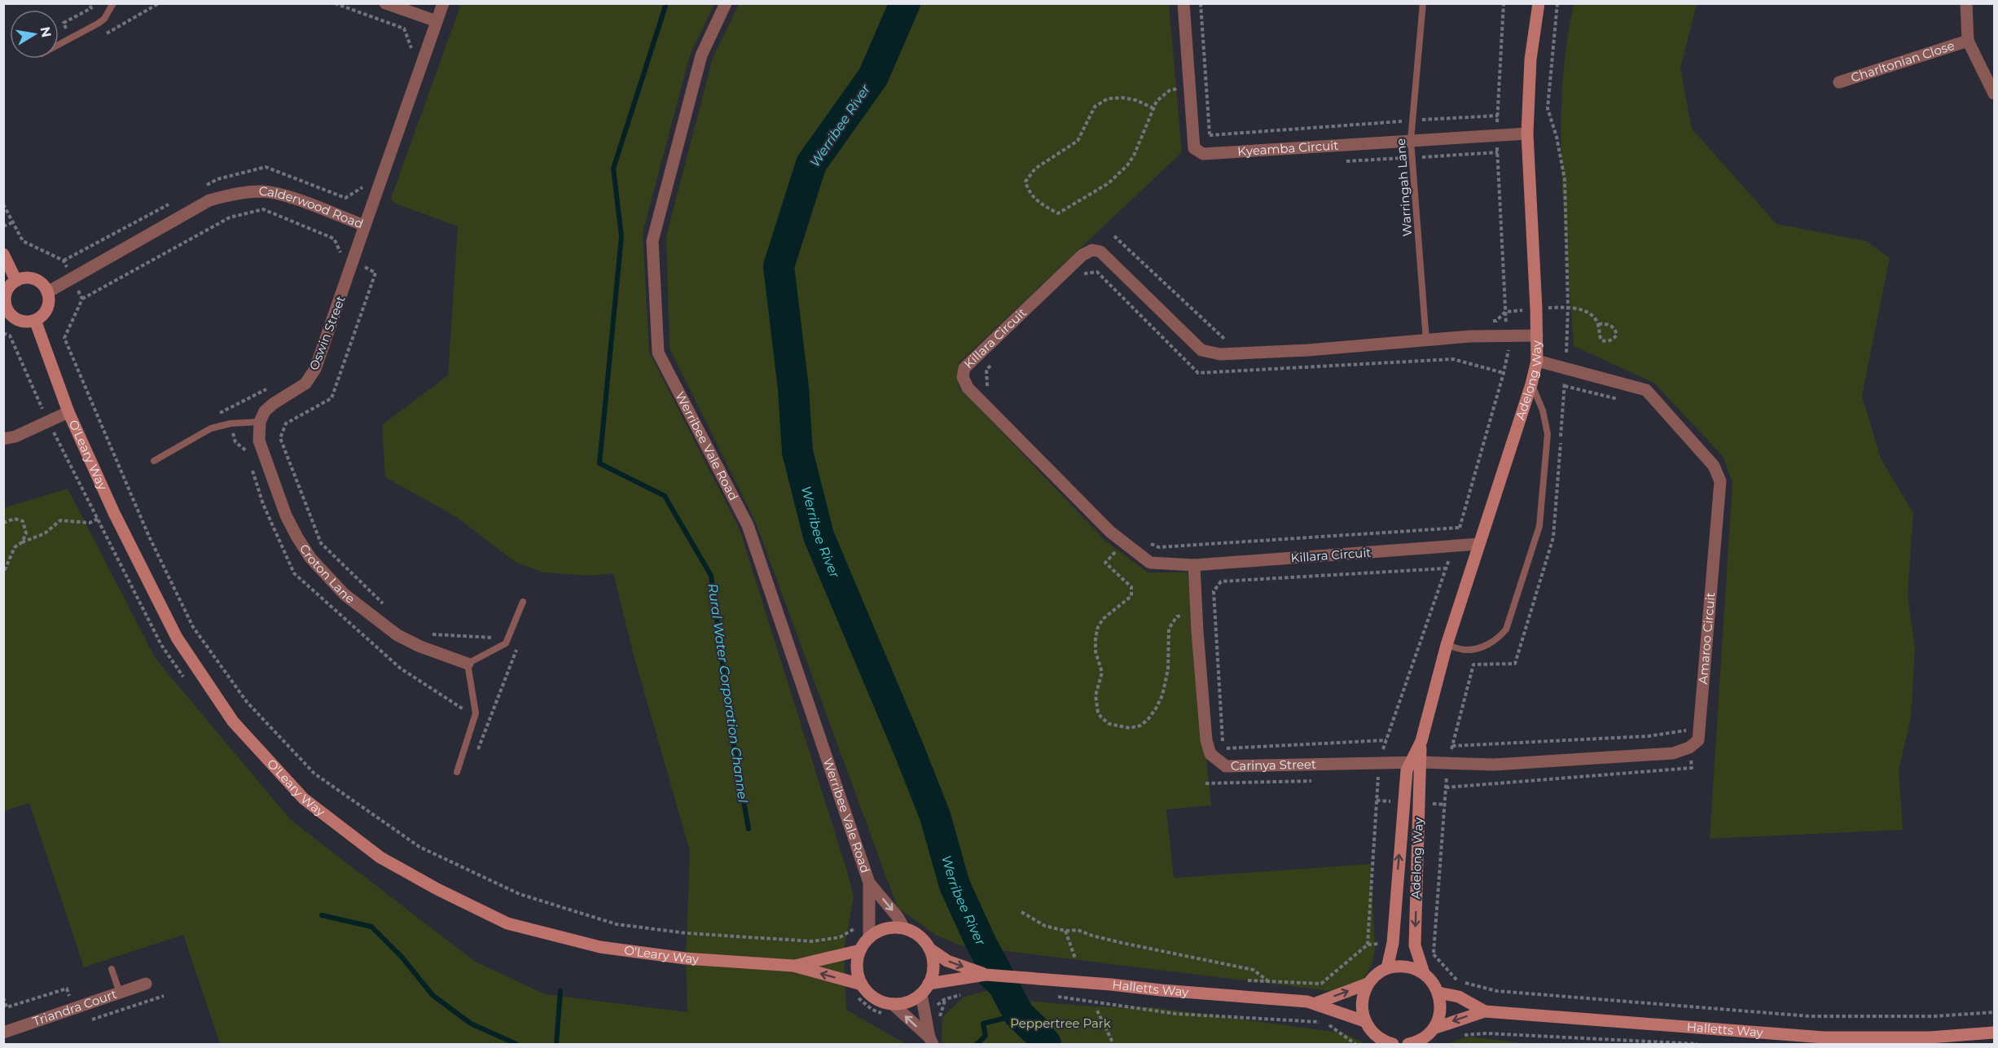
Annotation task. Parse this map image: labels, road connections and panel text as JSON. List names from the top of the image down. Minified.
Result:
{"streets":{"street":["Charltonian Close","Kyeamba Circuit","Calderwood Road","Oswin Street","Killara Circuit","Adelong Way","Werribee Vale Road","O'Leary Way","Croton Lane","Amaroo Circuit","Carinya Street","Halletts Way","Triandra Court"],"lane":["Warringah Lane"]},"crossings":[["Kyeamba Circuit","Warringah Lane"],["Kyeamba Circuit","Adelong Way"],["Warringah Lane","Killara Circuit"],["Calderwood Road","Oswin Street"],["Calderwood Road","O'Leary Way"],["Oswin Street","Croton Lane"],["Killara Circuit","Adelong Way"],["Killara Circuit","Carinya Street"],["Adelong Way","Amaroo Circuit"],["Adelong Way","Carinya Street"],["Adelong Way","Halletts Way"],["Werribee Vale Road","O'Leary Way"],["Werribee Vale Road","Halletts Way"],["O'Leary Way","Halletts Way"],["Amaroo Circuit","Carinya Street"]],"water":["Werribee River","Rural Water Corporation Channel"],"parks":["Peppertree Park"],"north":"right"}
